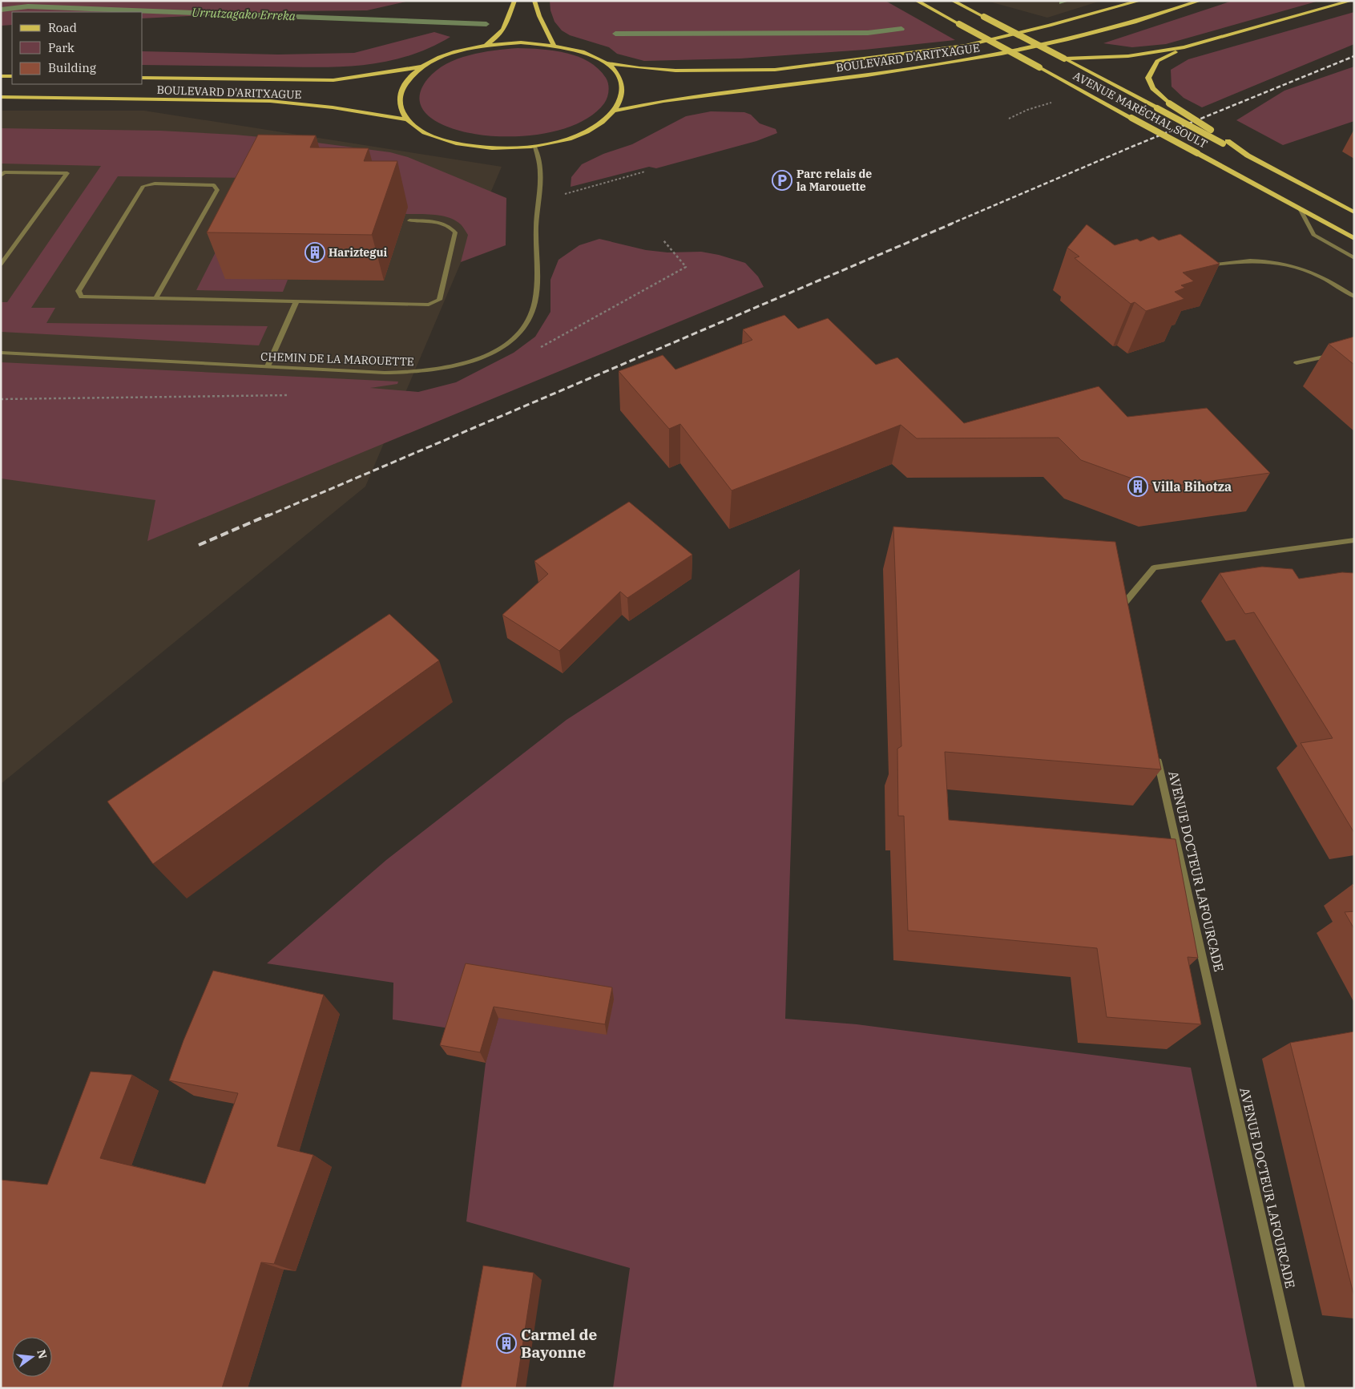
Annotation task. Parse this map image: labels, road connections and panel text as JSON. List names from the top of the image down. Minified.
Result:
{"streets":{"main road":["BOULEVARD D'ARITXAGUE","AVENUE MARÉCHAL SOULT"],"street":["CHEMIN DE LA MAROUETTE","AVENUE DOCTEUR LAFOURCADE"]},"water":["Urrutzagako Erreka"],"places":{"parking":["Parc relais de la Marouette"],"building":["Hariztegui","Villa Bihotza","Carmel de Bayonne"]},"legend":["Road","Park","Building"],"north":"right"}
